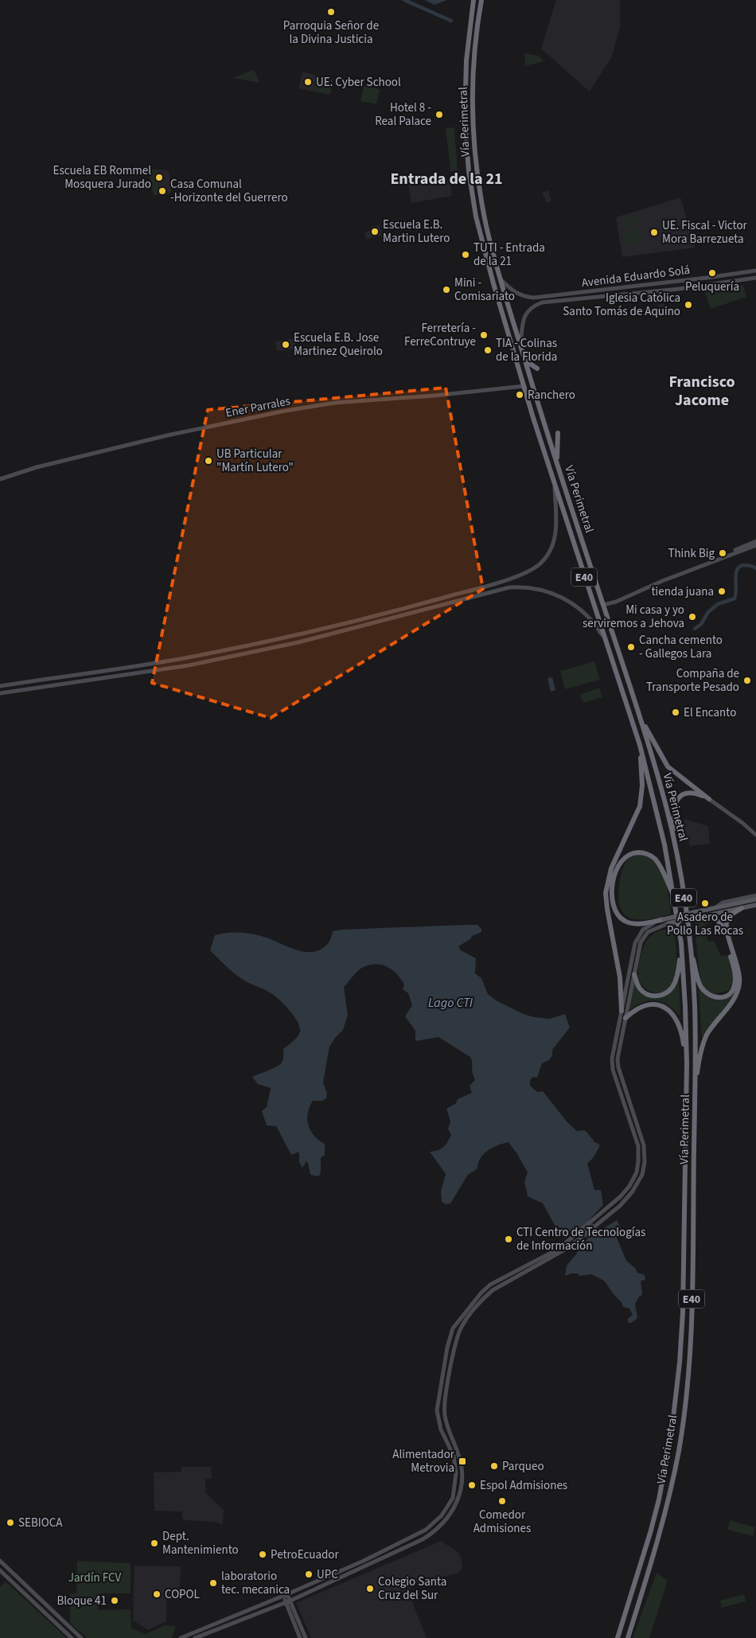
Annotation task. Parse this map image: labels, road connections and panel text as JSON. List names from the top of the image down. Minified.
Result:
{"streets":{"highway":["Vía Perimetral","E40"],"street":["Avenida Eduardo Solá","Ener Parrales"]},"crossings":[["Vía Perimetral","Avenida Eduardo Solá"],["Vía Perimetral","Ener Parrales"]],"districts":["Entrada de la 21","Francisco Jacome"],"water":["Lago CTI"],"parks":["Jardín FCV"],"places":{"other":["Parroquia Señor de la Divina Justicia","UE. Cyber School","Hotel 8 - Real Palace","Escuela EB Rommel Mosquera Jurado","Casa Comunal -Horizonte del Guerrero","Escuela E.B. Martin Lutero","UE. Fiscal - Victor Mora Barrezueta","TUTI - Entrada de la 21","Peluquería","Mini - Comisariato","Iglesia Católica Santo Tomás de Aquino","Ferretería - FerreContruye","Escuela E.B. Jose Martinez Queirolo","TIA - Colinas de la Florida","Ranchero","UB Particular \"Martín Lutero\"","Think Big","tienda juana","Mi casa y yo serviremos a Jehova","Cancha cemento - Gallegos Lara","Compaña de Transporte Pesado","El Encanto","Asadero de Pollo Las Rocas","CTI Centro de Tecnologías de Información","Parqueo","Espol Admisiones","Comedor Admisiones","SEBIOCA","Dept. Mantenimiento","PetroEcuador","UPC","laboratorio tec. mecanica","Colegio Santa Cruz del Sur","COPOL","Bloque 41"],"transit":["Alimentador Metrovia"]}}
